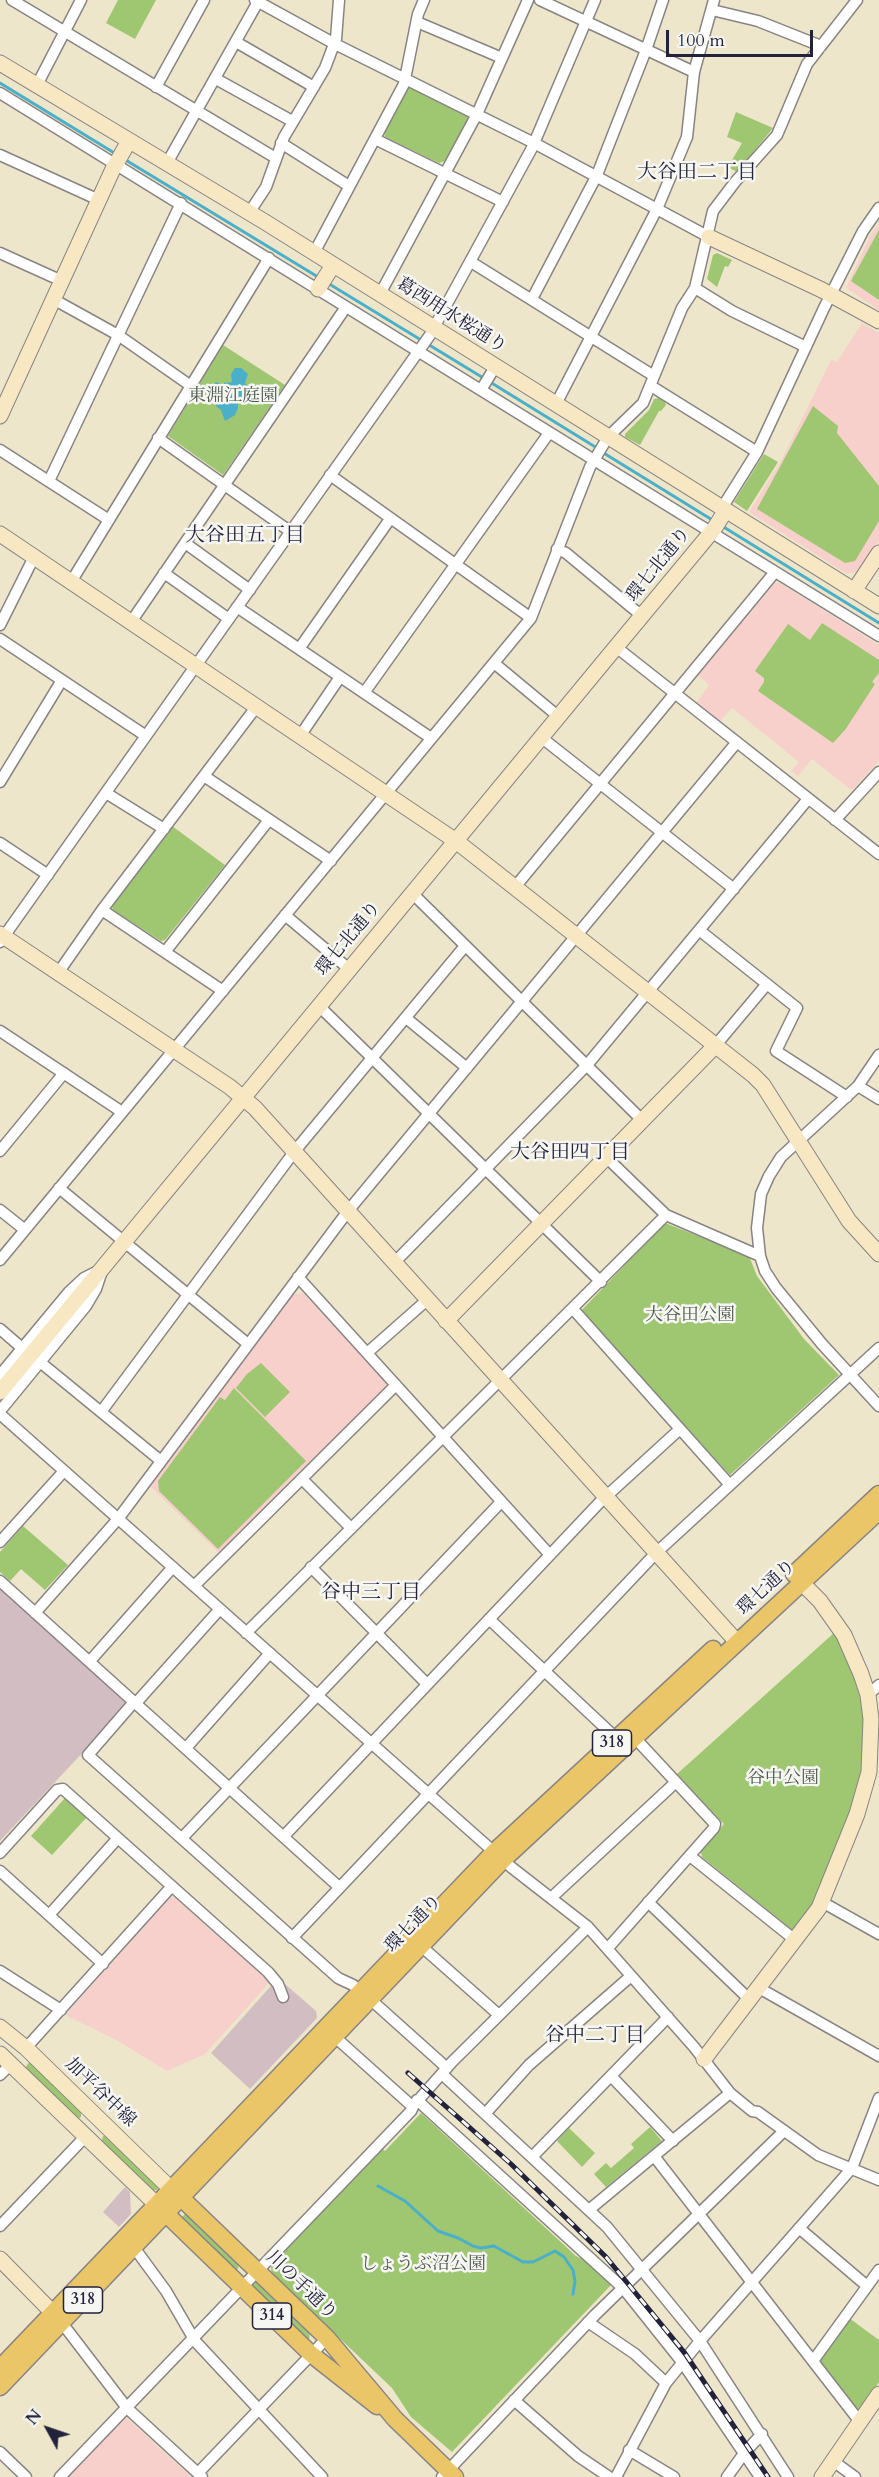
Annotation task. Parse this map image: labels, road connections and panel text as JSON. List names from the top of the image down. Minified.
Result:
{"streets":{"main road":["環七通り","318","川の手通り","314"],"street":["葛西用水桜通り","環七北通り","加平谷中線"]},"crossings":[["葛西用水桜通り","環七北通り"],["環七通り","加平谷中線"],["環七通り","川の手通り"],["加平谷中線","川の手通り"]],"districts":["大谷田二丁目","大谷田五丁目","大谷田四丁目","谷中三丁目","谷中二丁目"],"parks":["東淵江庭園","大谷田公園","谷中公園","しょうぶ沼公園"],"scale_bar":"100 m","north":"top left"}
